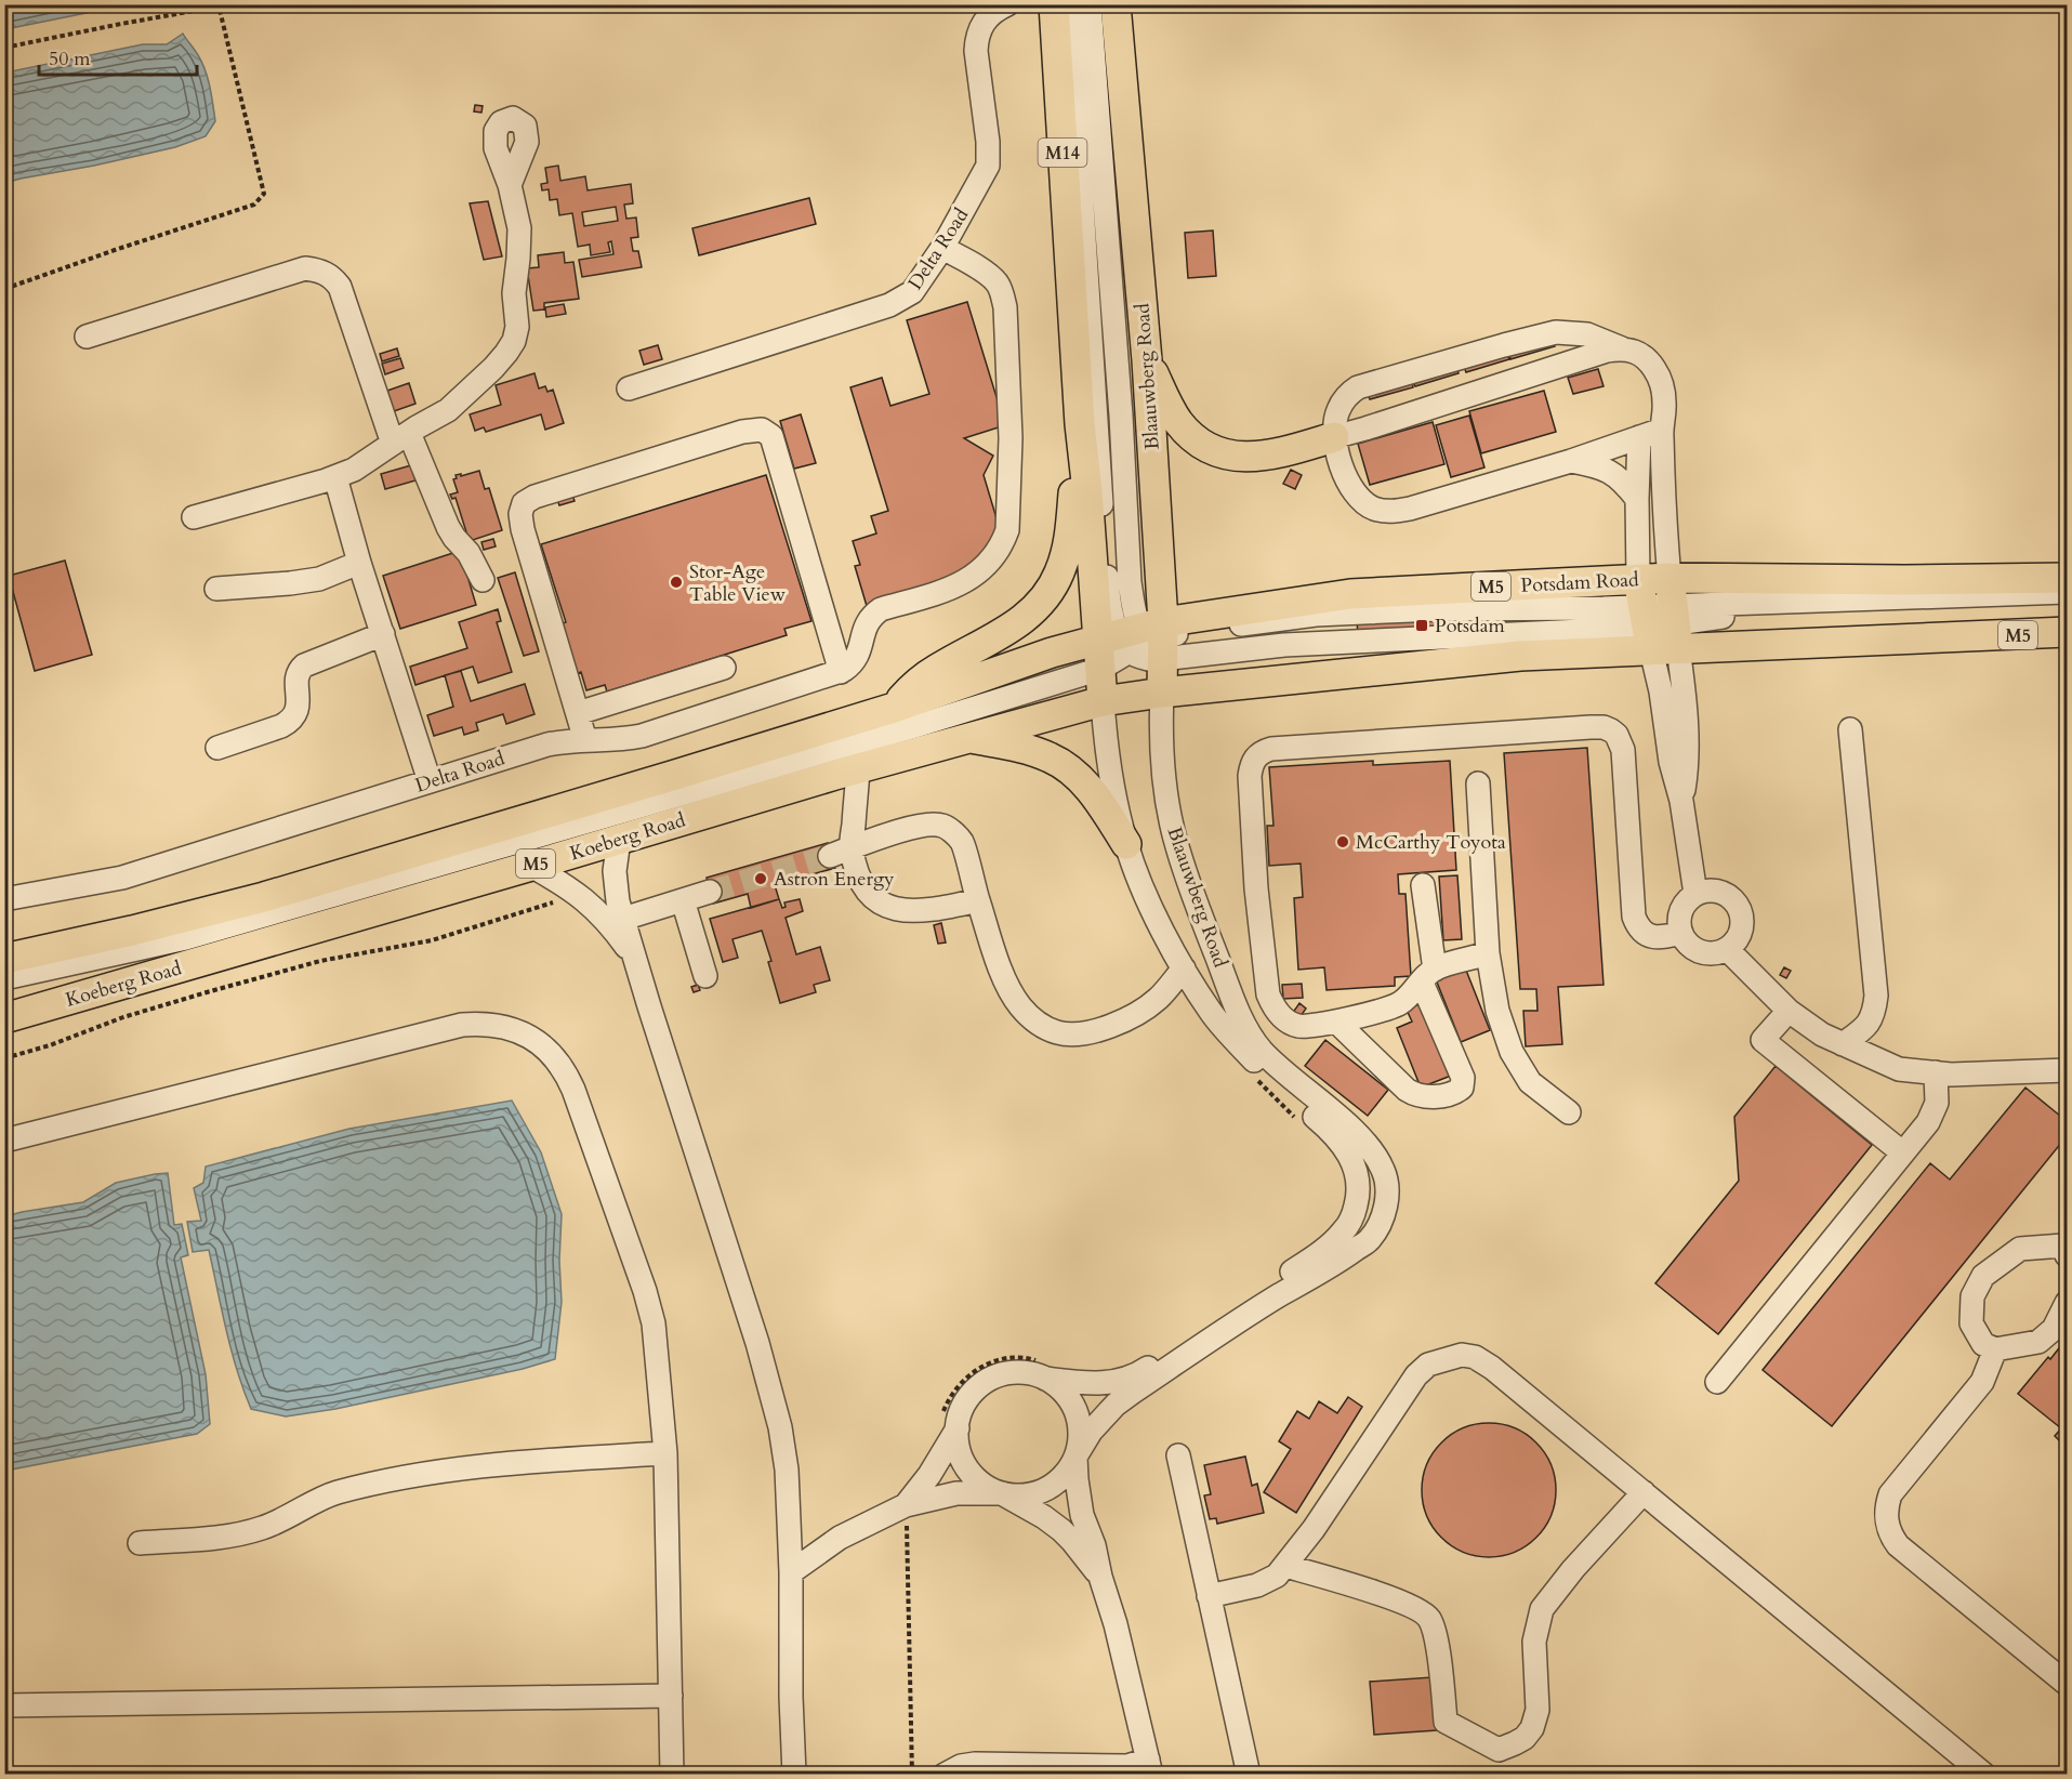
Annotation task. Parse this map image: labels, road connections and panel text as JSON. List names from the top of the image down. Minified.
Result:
{"streets":{"main road":["M14","Blaauwberg Road","Potsdam Road","M5","Koeberg Road"],"street":["Delta Road"]},"crossings":[["Blaauwberg Road","Potsdam Road"],["Blaauwberg Road","M5"],["Blaauwberg Road","Koeberg Road"],["Potsdam Road","M5"],["Potsdam Road","Koeberg Road"]],"places":{"other":["Stor-Age Table View","McCarthy Toyota","Astron Energy"],"transit":["Potsdam"]},"scale_bar":"50 m"}
